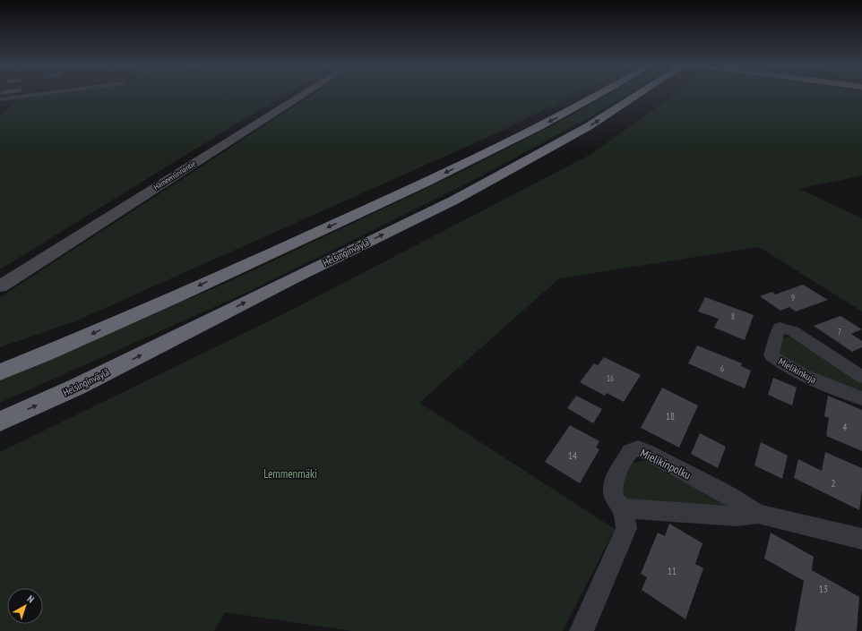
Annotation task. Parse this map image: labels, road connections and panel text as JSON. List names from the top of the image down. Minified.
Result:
{"streets":{"highway":["Helsinginväylä"],"main road":["Hämeenlinnantie"],"street":["Mielikinkuja","Mielikinpolku"]},"parks":["Lemmenmäki"],"house_numbers":["9","8","7","6","16","18","4","14","2","11","13"],"north":"top right"}
